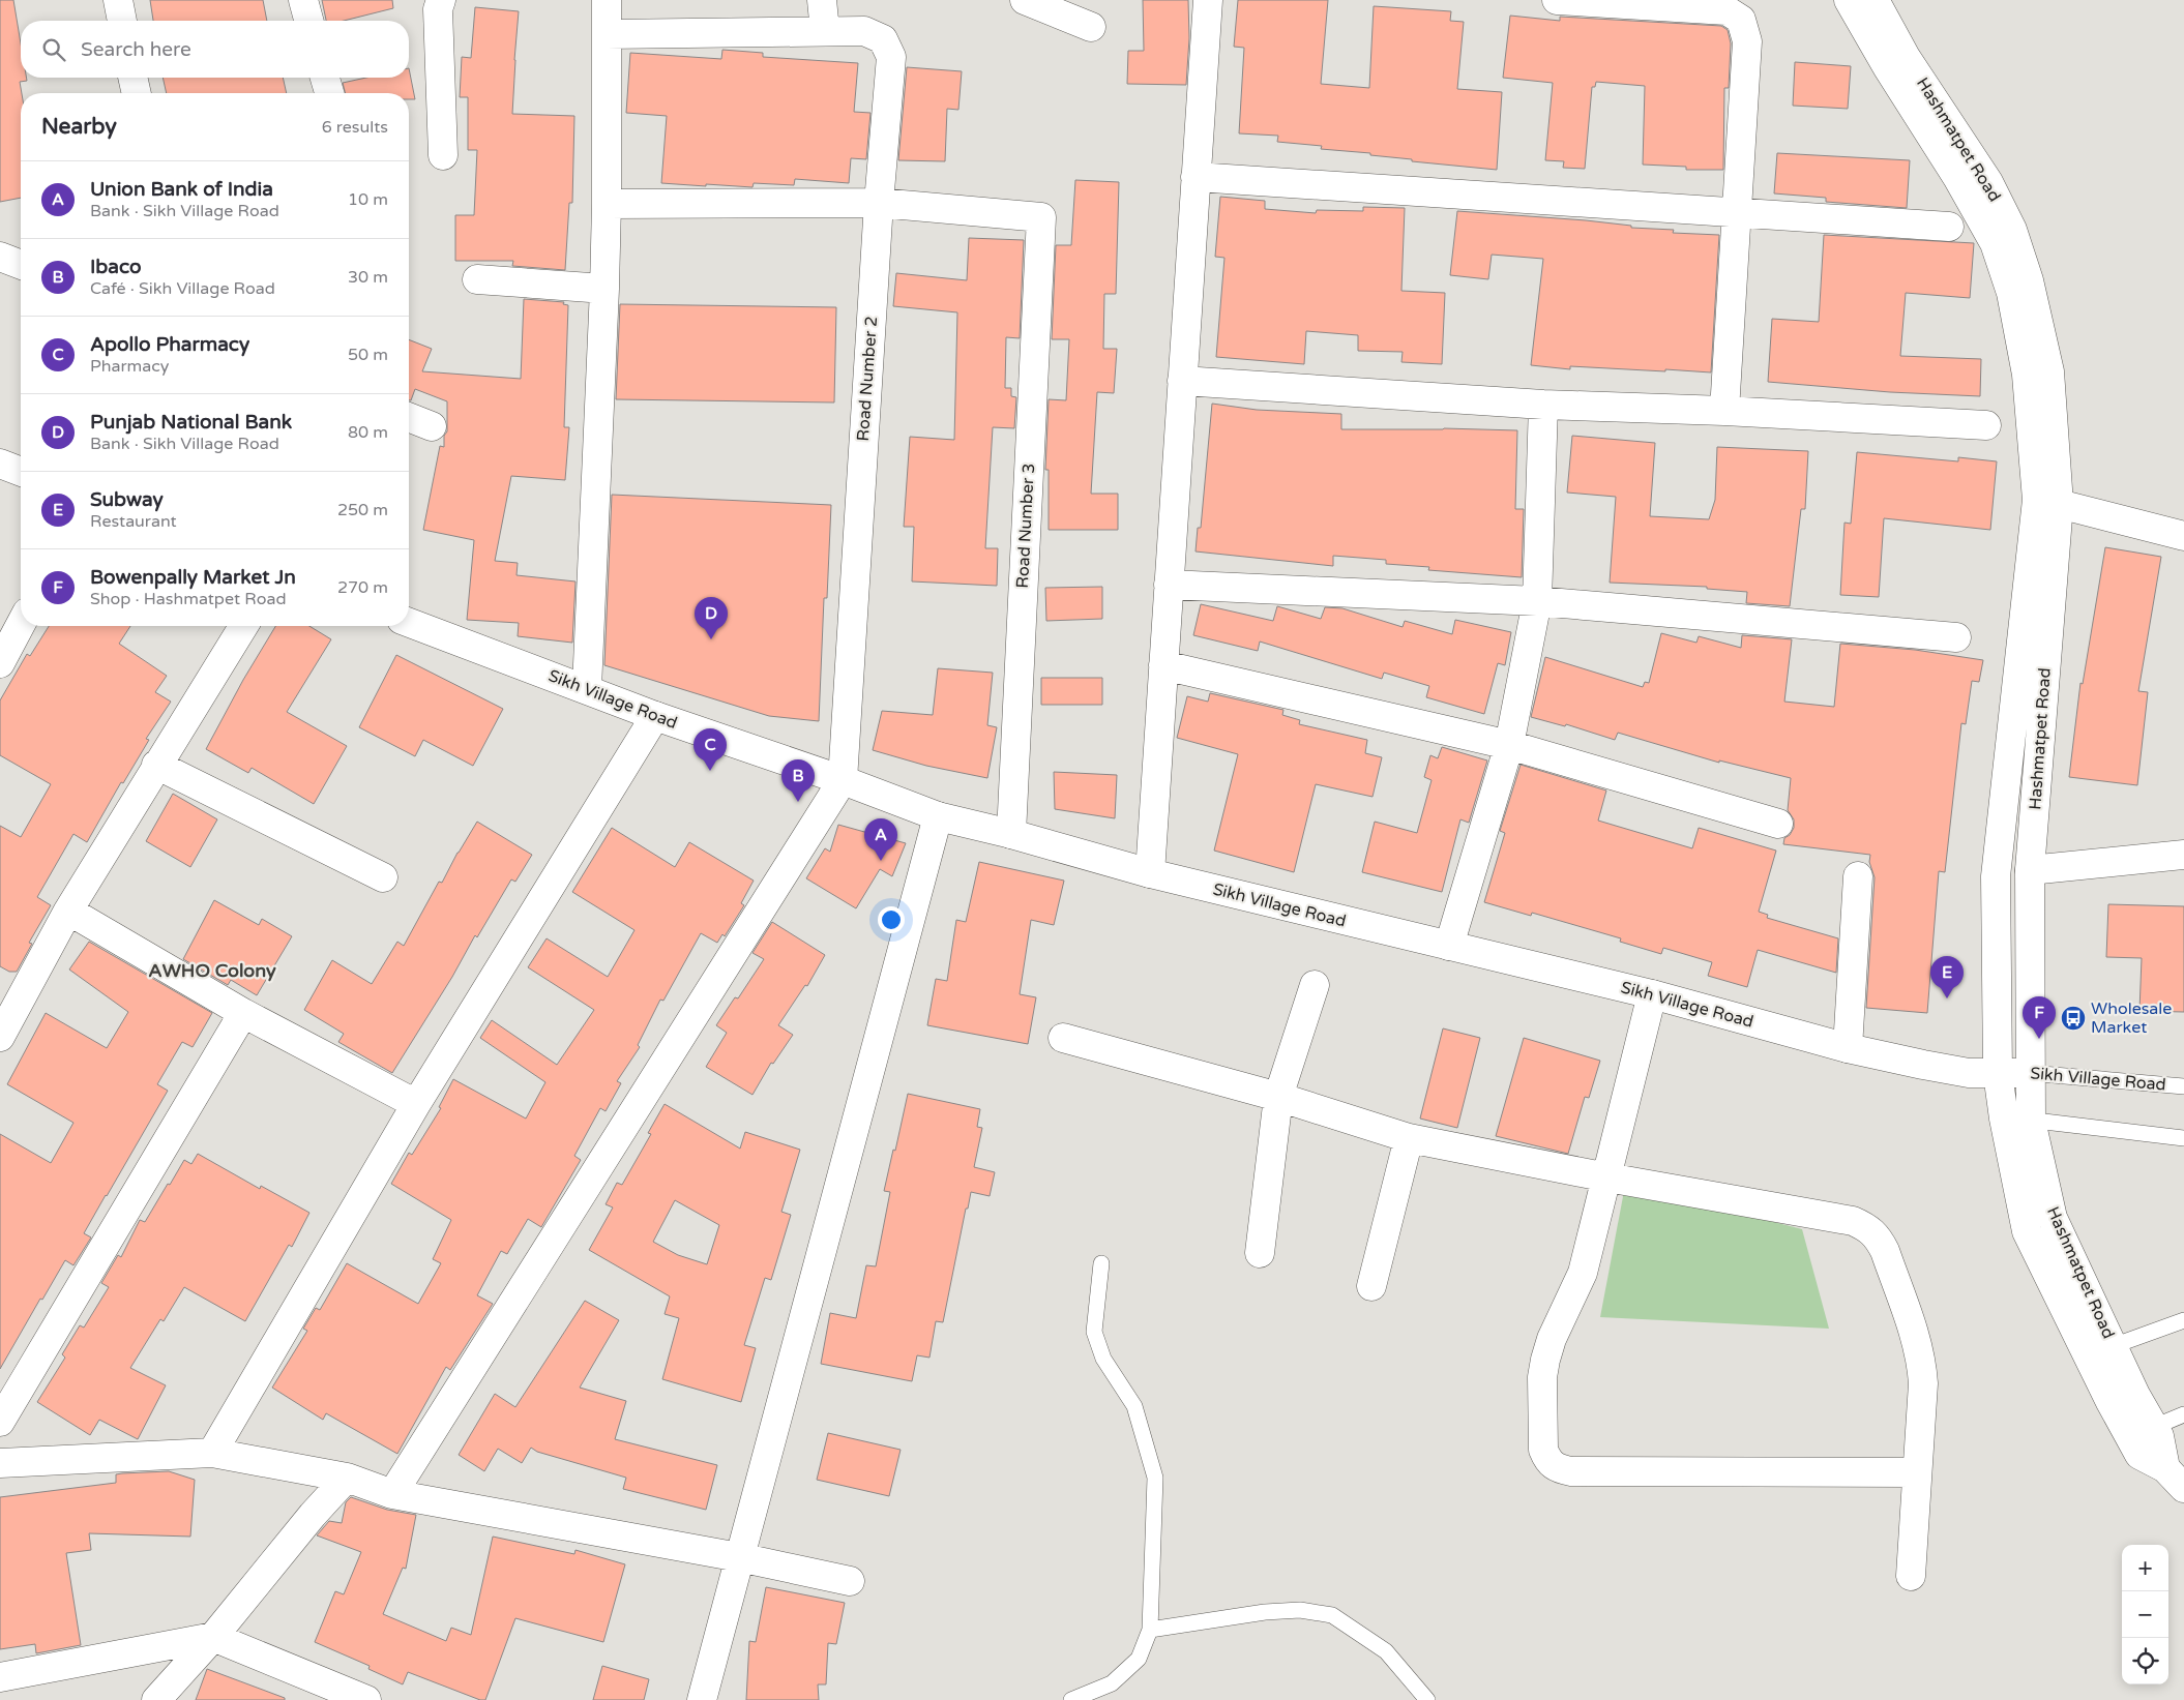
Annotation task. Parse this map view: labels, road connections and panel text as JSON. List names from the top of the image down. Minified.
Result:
{"streets":{"street":["Hashmatpet Road","Road Number 2","Road Number 3","Sikh Village Road"]},"crossings":[["Hashmatpet Road","Sikh Village Road"],["Road Number 2","Road Number 3"],["Road Number 2","Sikh Village Road"],["Road Number 3","Sikh Village Road"]],"districts":["AWHO Colony"],"places":{"bus stop":["Wholesale Market"]},"page":{"search":"Search here","heading":["Nearby","6 results"],"list":[{"mark":"A","name":"Union Bank of India","note":"Bank · Sikh Village Road","value":"10 m"},{"mark":"B","name":"Ibaco","note":"Café · Sikh Village Road","value":"30 m"},{"mark":"C","name":"Apollo Pharmacy","note":"Pharmacy","value":"50 m"},{"mark":"D","name":"Punjab National Bank","note":"Bank · Sikh Village Road","value":"80 m"},{"mark":"E","name":"Subway","note":"Restaurant","value":"250 m"},{"mark":"F","name":"Bowenpally Market Jn","note":"Shop · Hashmatpet Road","value":"270 m"}],"pins":["D","C","B","A","E","F"],"map_buttons":["+","−"]}}
